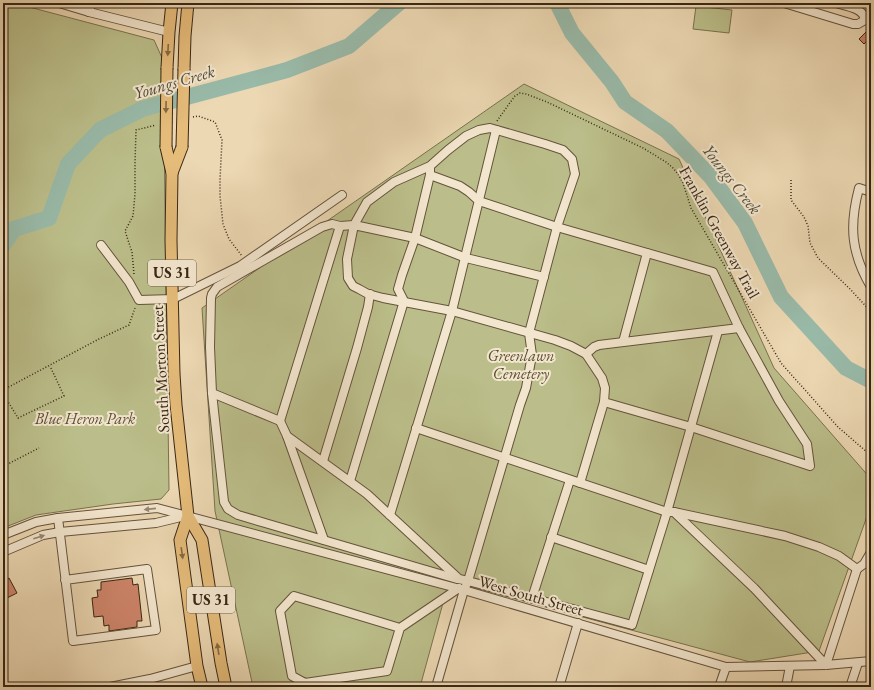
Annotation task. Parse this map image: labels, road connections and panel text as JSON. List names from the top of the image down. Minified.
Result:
{"streets":{"main road":["US 31","South Morton Street"],"street":["West South Street"],"path":["Franklin Greenway Trail"]},"crossings":[["US 31","South Morton Street"],["US 31","West South Street"],["South Morton Street","West South Street"]],"water":["Youngs Creek"],"parks":["Greenlawn Cemetery","Blue Heron Park"]}
